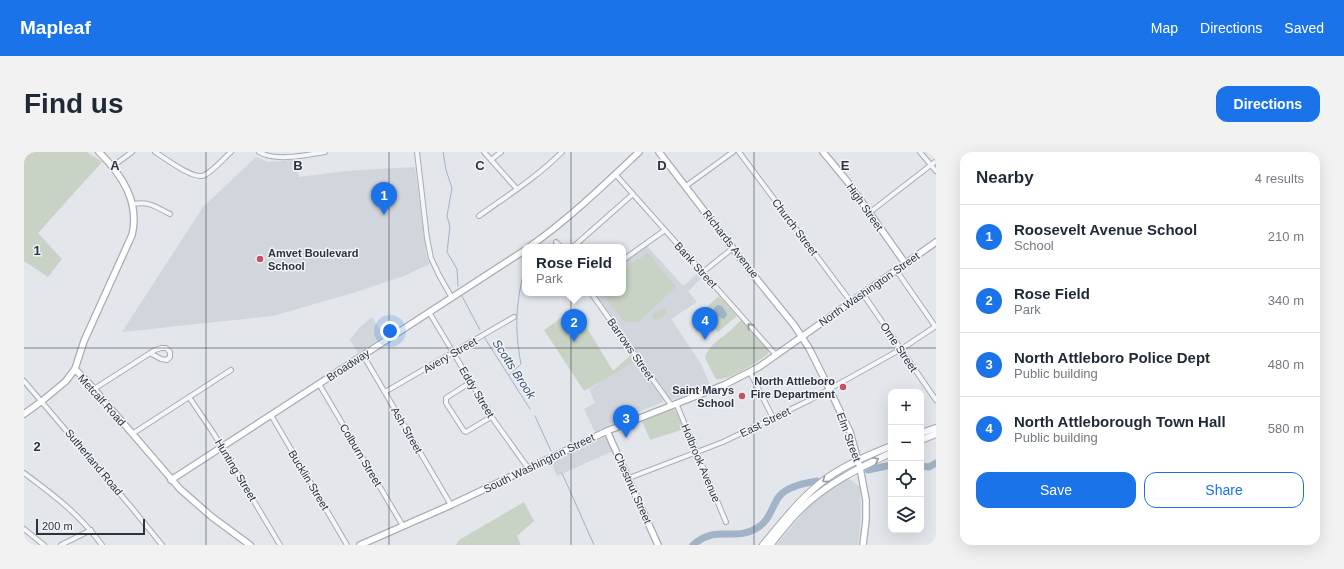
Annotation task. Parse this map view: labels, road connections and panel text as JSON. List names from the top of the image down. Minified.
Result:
{"streets":{"street":["High Street","Church Street","Richards Avenue","Bank Street","North Washington Street","Orne Street","Barrows Street","Avery Street","Broadway","Eddy Street","Metcalf Road","East Street","Ash Street","Elm Street","Colburn Street","Sutherland Road","South Washington Street","Holbrook Avenue","Hunting Street","Bucklin Street","Chestnut Street"]},"crossings":[["High Street","North Washington Street"],["Church Street","North Washington Street"],["Richards Avenue","North Washington Street"],["Richards Avenue","Elm Street"],["Richards Avenue","South Washington Street"],["Bank Street","South Washington Street"],["North Washington Street","Orne Street"],["North Washington Street","Elm Street"],["North Washington Street","South Washington Street"],["Orne Street","East Street"],["Barrows Street","South Washington Street"],["Barrows Street","Holbrook Avenue"],["Avery Street","Eddy Street"],["Avery Street","Ash Street"],["Broadway","Eddy Street"],["Broadway","Metcalf Road"],["Broadway","Ash Street"],["Broadway","Colburn Street"],["Broadway","Hunting Street"],["Broadway","Bucklin Street"],["Eddy Street","South Washington Street"],["East Street","Elm Street"],["East Street","Holbrook Avenue"],["East Street","Chestnut Street"],["Ash Street","South Washington Street"],["Elm Street","South Washington Street"],["Colburn Street","South Washington Street"],["South Washington Street","Holbrook Avenue"],["South Washington Street","Chestnut Street"]],"one_way":["Bank Street"],"water":["Scotts Brook"],"places":["Amvet Boulevard School","North Attleboro Fire Department","Saint Marys School"],"scale_bar":"200 m","page":{"header":"Mapleaf","nav":["Map","Directions","Saved"],"buttons":["Directions",["Save","Share"]],"title":"Find us","heading":["Nearby","4 results"],"pins":["1","4","2","3"],"list":[{"mark":"1","name":"Roosevelt Avenue School","note":"School","value":"210 m"},{"mark":"2","name":"Rose Field","note":"Park","value":"340 m"},{"mark":"3","name":"North Attleboro Police Dept","note":"Public building","value":"480 m"},{"mark":"4","name":"North Attleborough Town Hall","note":"Public building","value":"580 m"}],"popup":["Rose Field","Park"],"map_buttons":["+","−"],"scale":"200 m"},"grid":{"columns":["A","B","C","D","E"],"rows":["1","2"]}}
